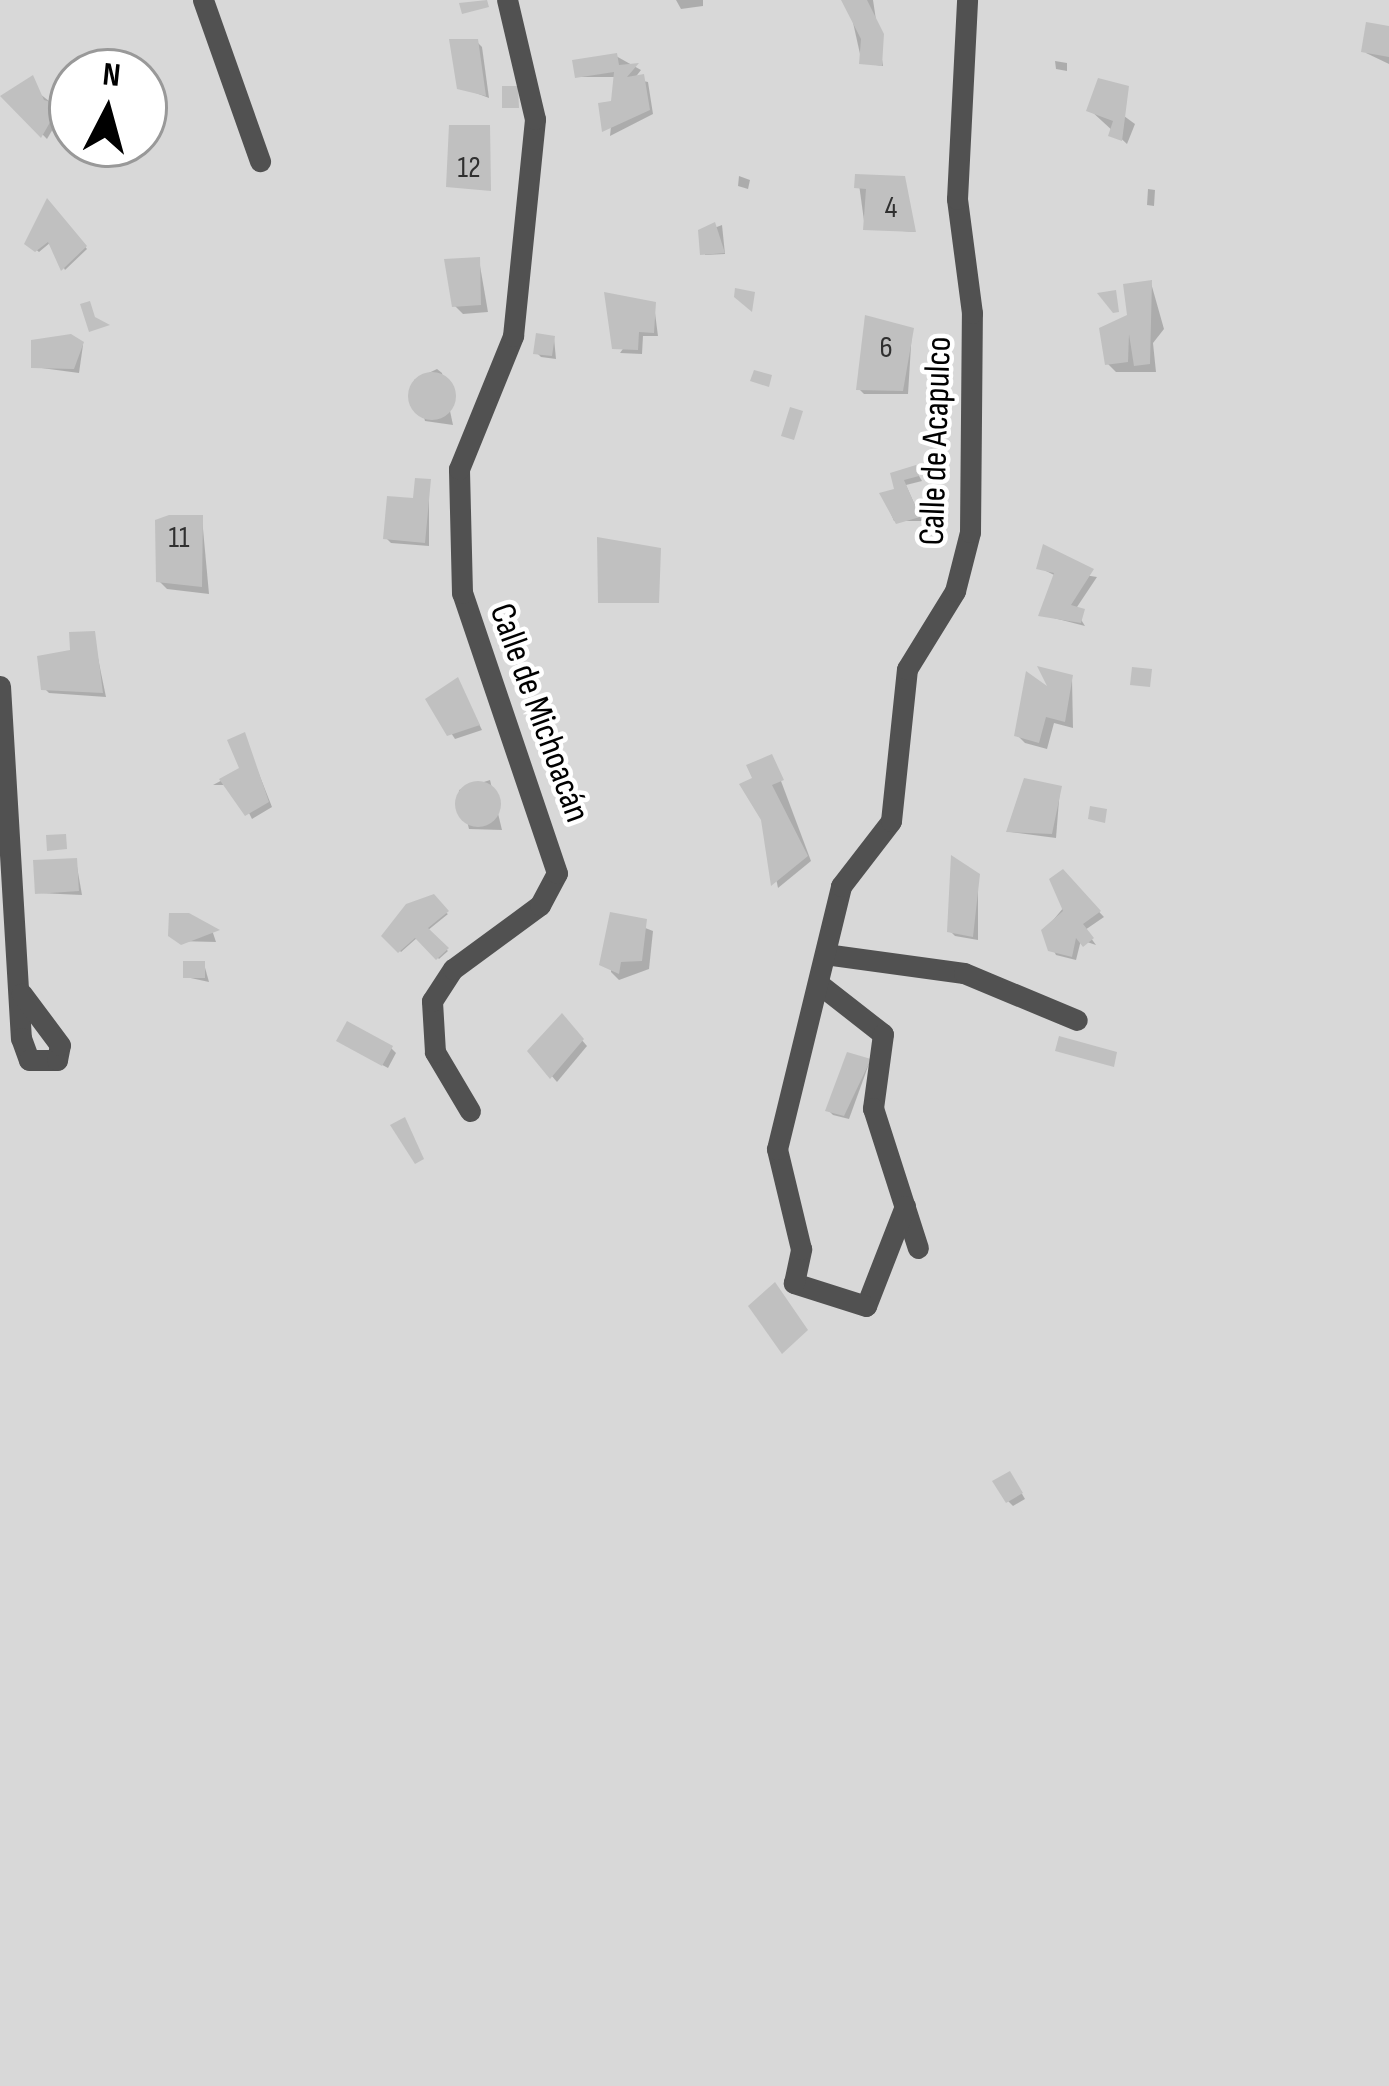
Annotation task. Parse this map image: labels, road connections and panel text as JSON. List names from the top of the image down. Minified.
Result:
{"streets":{"street":["Calle de Acapulco","Calle de Michoacán"]},"house_numbers":["12","4","6","11"],"north":"top"}
